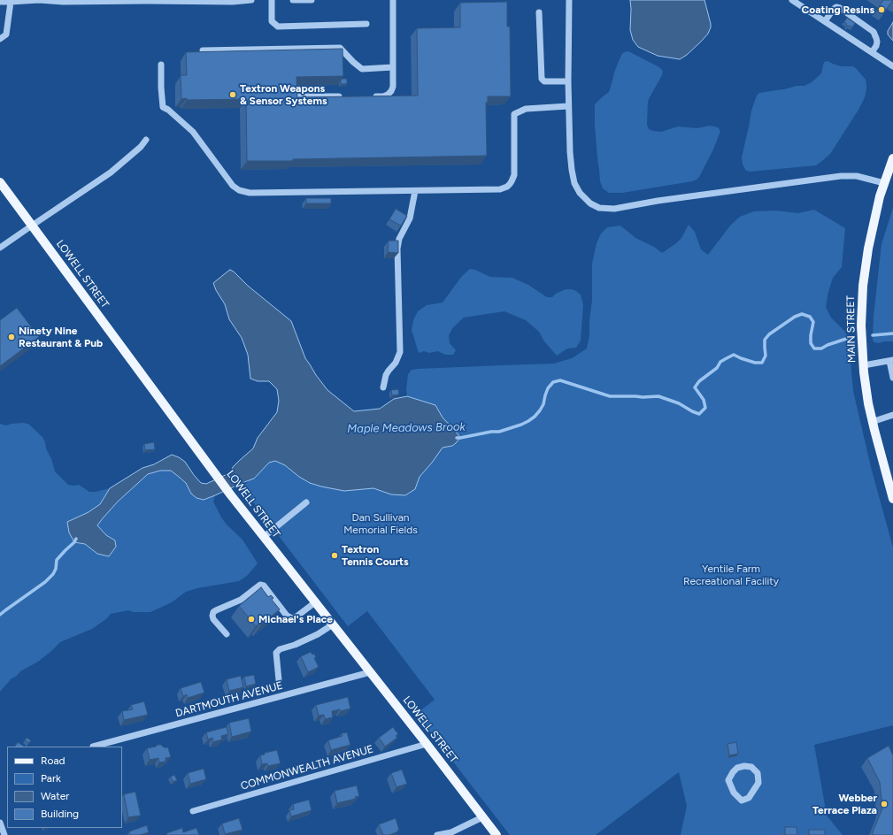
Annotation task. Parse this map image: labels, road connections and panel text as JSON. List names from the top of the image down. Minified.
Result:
{"streets":{"main road":["LOWELL STREET","MAIN STREET"],"street":["DARTMOUTH AVENUE","COMMONWEALTH AVENUE"]},"crossings":[["LOWELL STREET","DARTMOUTH AVENUE"],["LOWELL STREET","COMMONWEALTH AVENUE"]],"water":["Maple Meadows Brook"],"parks":["Dan Sullivan Memorial Fields","Yentile Farm Recreational Facility"],"places":["Coating Resins","Textron Weapons & Sensor Systems","Ninety Nine Restaurant & Pub","Textron Tennis Courts","Michael's Place","Webber Terrace Plaza"],"legend":["Road","Park","Water","Building"]}
